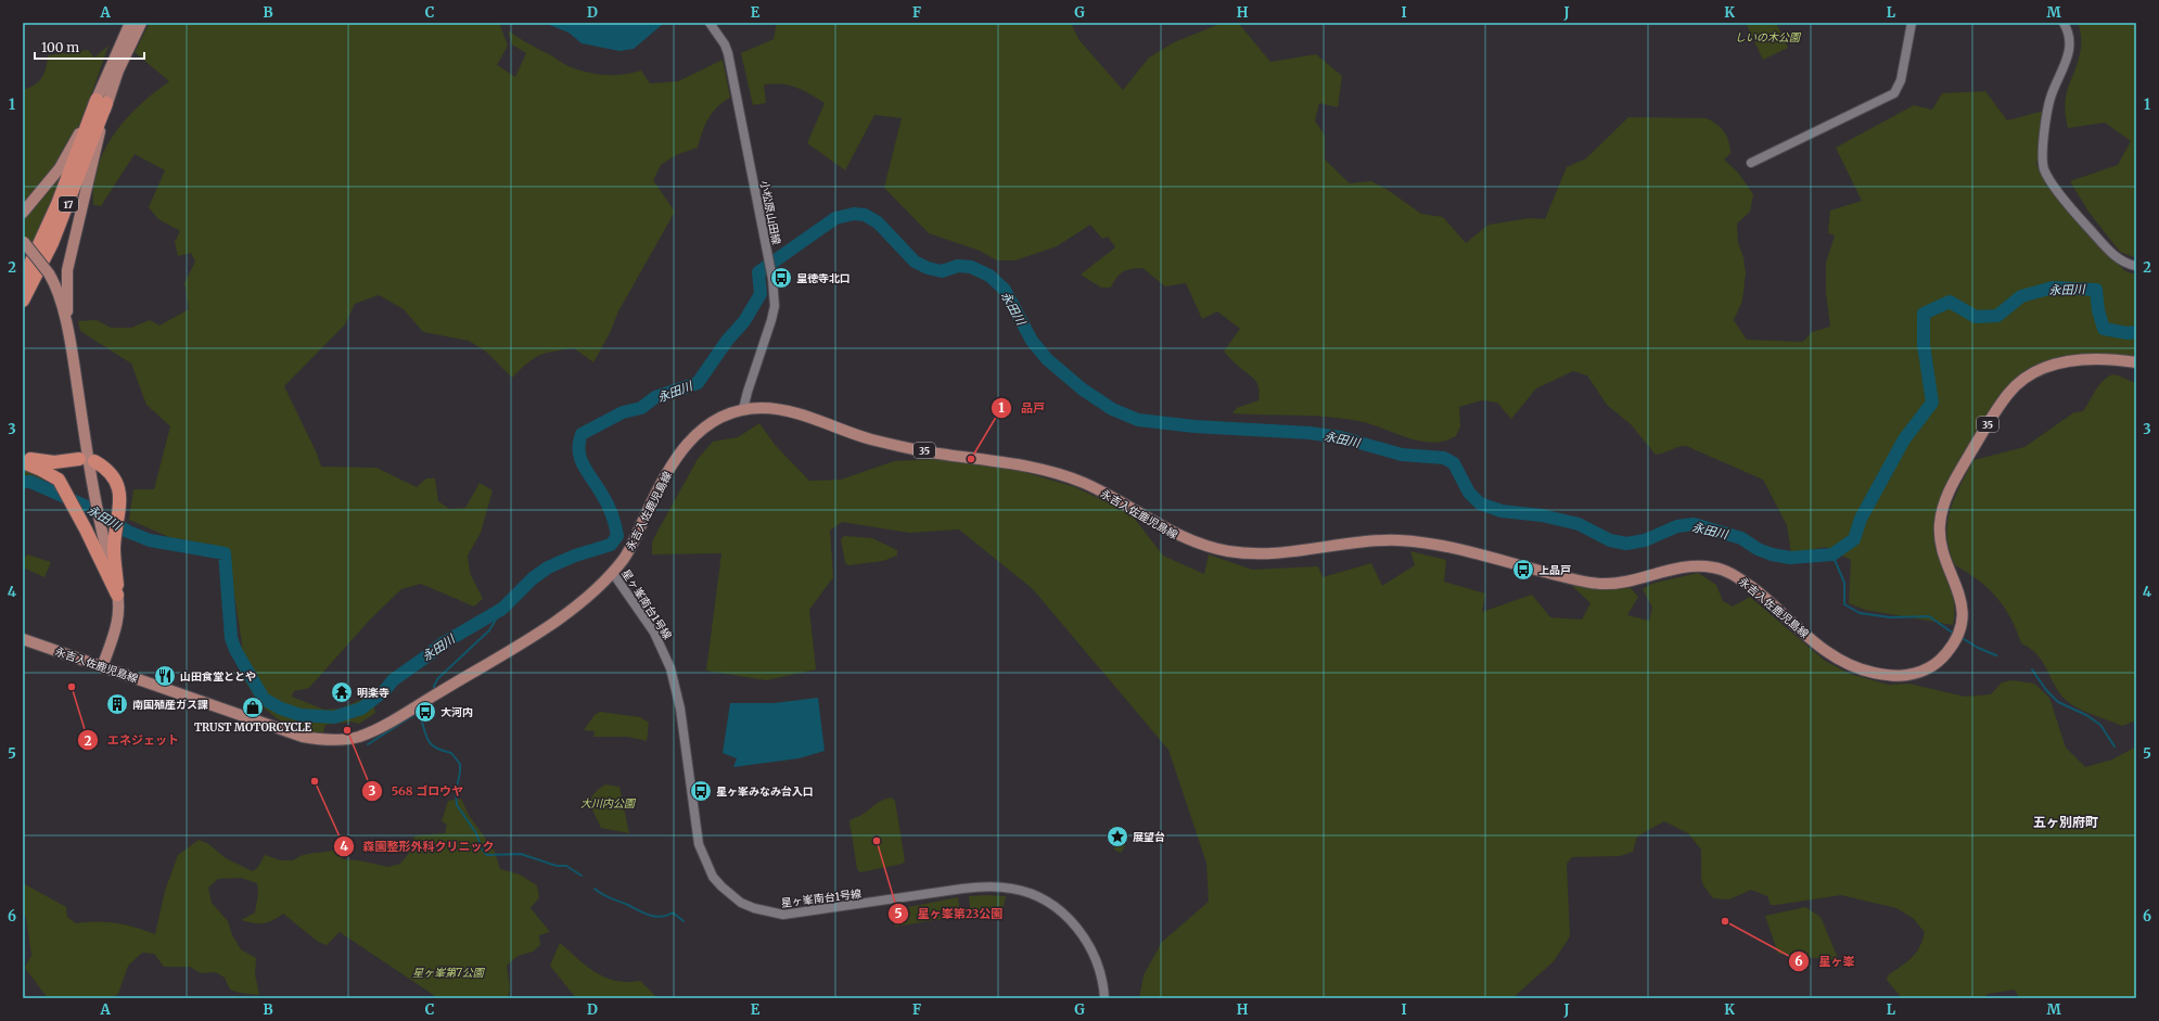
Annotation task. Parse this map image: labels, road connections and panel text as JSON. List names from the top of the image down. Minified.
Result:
{"streets":{"highway":["17"],"main road":["35","永吉入佐鹿児島線"],"street":["小松原山田線","星ヶ峯南台1号線"]},"crossings":[["小松原山田線","永吉入佐鹿児島線"],["永吉入佐鹿児島線","星ヶ峯南台1号線"]],"districts":["五ヶ別府町"],"water":["永田川"],"parks":["しいの木公園","大川内公園","星ヶ峯第7公園"],"places":{"bus stop":["皇徳寺北口","上品戸","大河内","星ヶ峯みなみ台入口"],"other":["品戸","エネジェット","568 ゴロウヤ","森園整形外科クリニック","星ヶ峯第23公園","星ヶ峯"],"restaurant":["山田食堂ととや"],"temple":["明楽寺"],"building":["南国殖産ガス課"],"shop":["TRUST MOTORCYCLE"],"place":["展望台"]},"scale_bar":"100 m","grid":{"columns":["A","B","C","D","E","F","G","H","I","J","K","L","M"],"rows":["1","2","3","4","5","6"]}}
